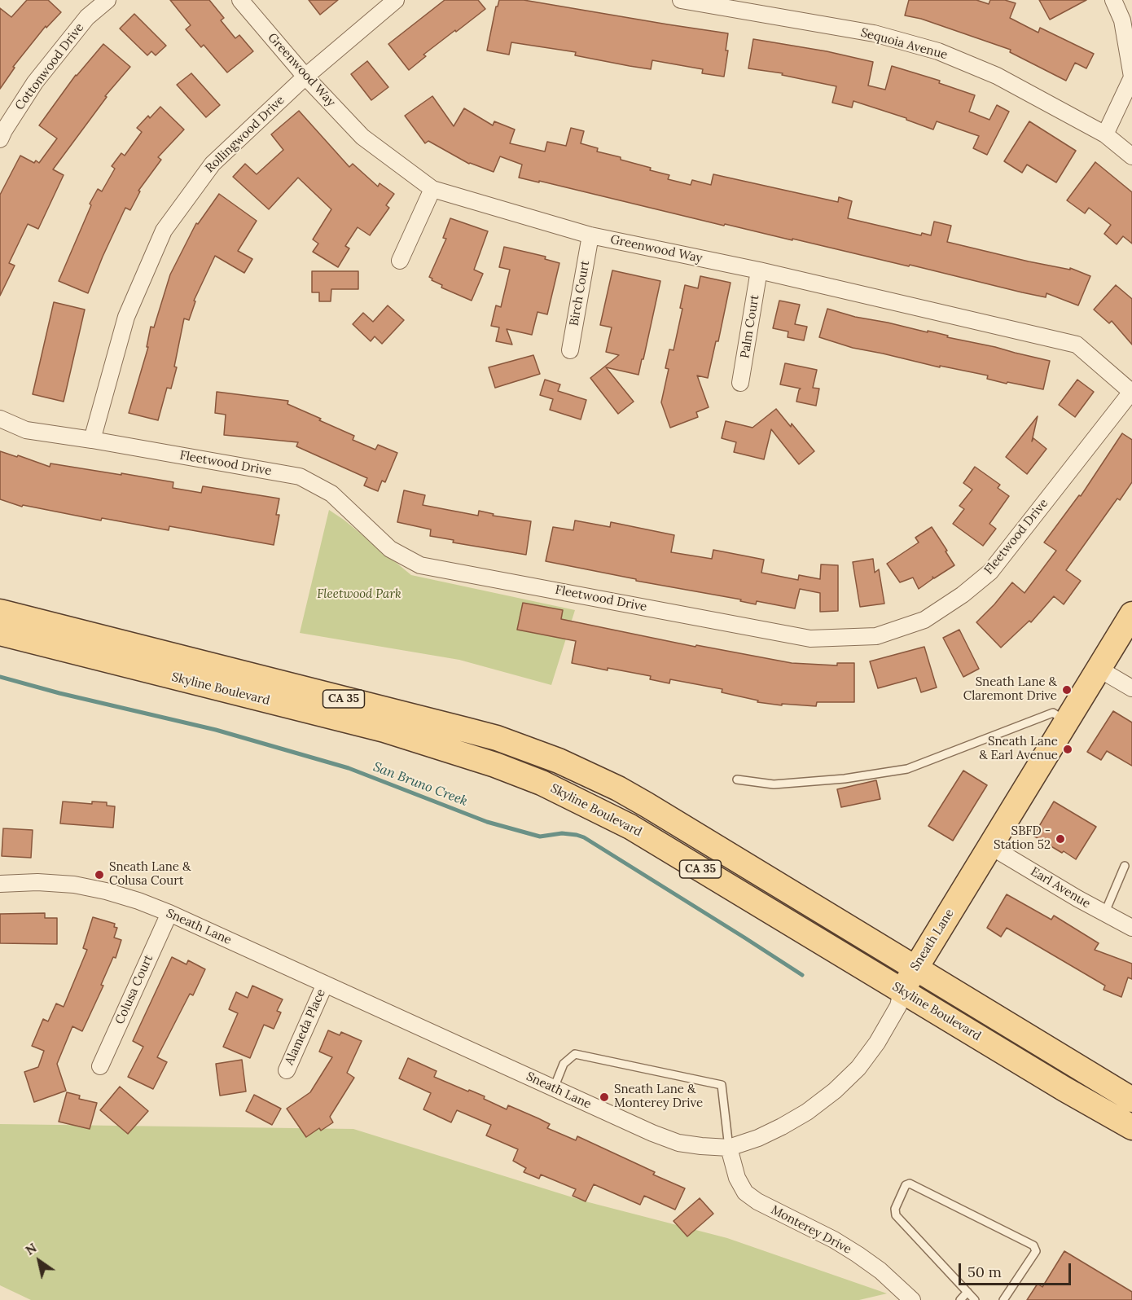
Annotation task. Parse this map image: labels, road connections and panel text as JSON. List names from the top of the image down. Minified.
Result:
{"streets":{"main road":["Skyline Boulevard","CA 35","Sneath Lane"],"street":["Sequoia Avenue","Cottonwood Drive","Greenwood Way","Rollingwood Drive","Birch Court","Palm Court","Fleetwood Drive","Earl Avenue","Colusa Court","Alameda Place","Monterey Drive"]},"crossings":[["Greenwood Way","Rollingwood Drive"],["Greenwood Way","Birch Court"],["Greenwood Way","Palm Court"],["Greenwood Way","Fleetwood Drive"],["Rollingwood Drive","Fleetwood Drive"],["Skyline Boulevard","Sneath Lane"],["Earl Avenue","Sneath Lane"],["Sneath Lane","Colusa Court"],["Sneath Lane","Alameda Place"],["Sneath Lane","Monterey Drive"]],"water":["San Bruno Creek"],"parks":["Fleetwood Park"],"places":["Sneath Lane & Claremont Drive","Sneath Lane & Earl Avenue","SBFD - Station 52","Sneath Lane & Colusa Court","Sneath Lane & Monterey Drive"],"scale_bar":"50 m","north":"top left"}
